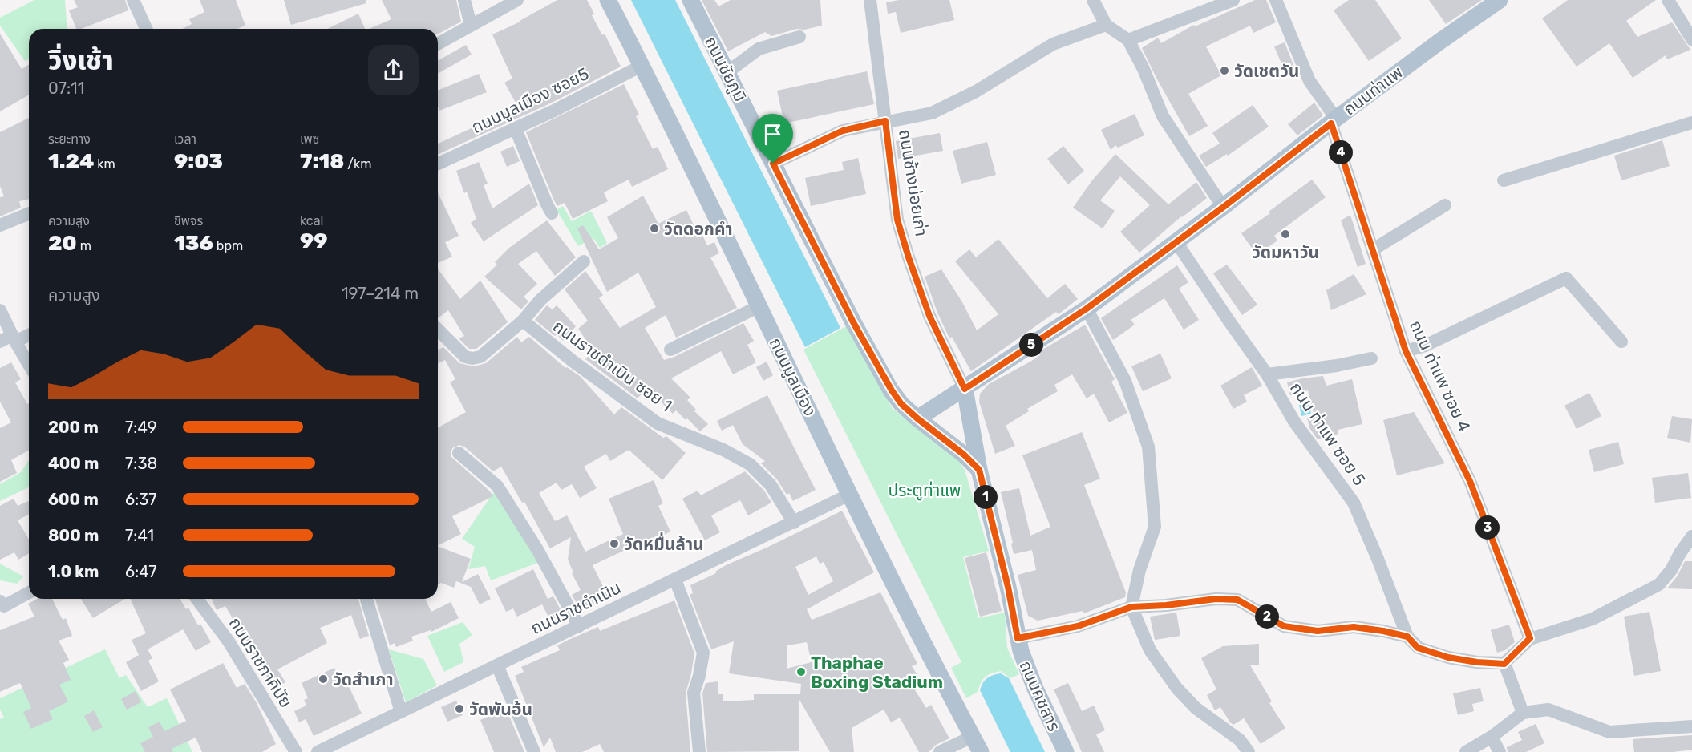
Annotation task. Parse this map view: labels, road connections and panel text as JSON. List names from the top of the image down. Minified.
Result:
{"streets":{"main road":["ถนนชัยภูมิ","ถนนท่าแพ","ถนนมูลเมือง","ถนนคชสาร"],"street":["ถนนมูลเมือง ซอย5","ถนนช้างม่อยเก่า","ถนนราชดำเนิน ซอย 1","ถนน ท่าแพ ซอย 4","ถนน ท่าแพ ซอย 5","ถนนราชดำเนิน","ถนนราชภาคินัย"]},"crossings":[["ถนนชัยภูมิ","ถนนท่าแพ"],["ถนนชัยภูมิ","ถนนคชสาร"],["ถนนท่าแพ","ถนนช้างม่อยเก่า"],["ถนนท่าแพ","ถนน ท่าแพ ซอย 4"],["ถนนท่าแพ","ถนน ท่าแพ ซอย 5"],["ถนนมูลเมือง ซอย5","ถนนมูลเมือง"],["ถนนราชดำเนิน ซอย 1","ถนนราชดำเนิน"],["ถนนมูลเมือง","ถนนราชดำเนิน"]],"parks":["ประตูท่าแพ"],"places":["วัดเชตวัน","วัดดอกคำ","วัดมหาวัน","วัดหมื่นล้าน","Thaphae Boxing Stadium","วัดสำเภา","วัดพันอ้น"],"page":{"heading":["วิ่งเช้า","07:11"],"stats":[["ระยะทาง","1.24 km"],["เวลา","9:03"],["เพซ","7:18 /km"],["ความสูง","20 m"],["ชีพจร","136 bpm"],["kcal","99"]],"pins":["4","5","1","3","2"],"chart":["ความสูง","197–214 m"],"list":[{"name":"200 m","note":"7:49"},{"name":"400 m","note":"7:38"},{"name":"600 m","note":"6:37"},{"name":"800 m","note":"7:41"},{"name":"1.0 km","note":"6:47"}]}}
